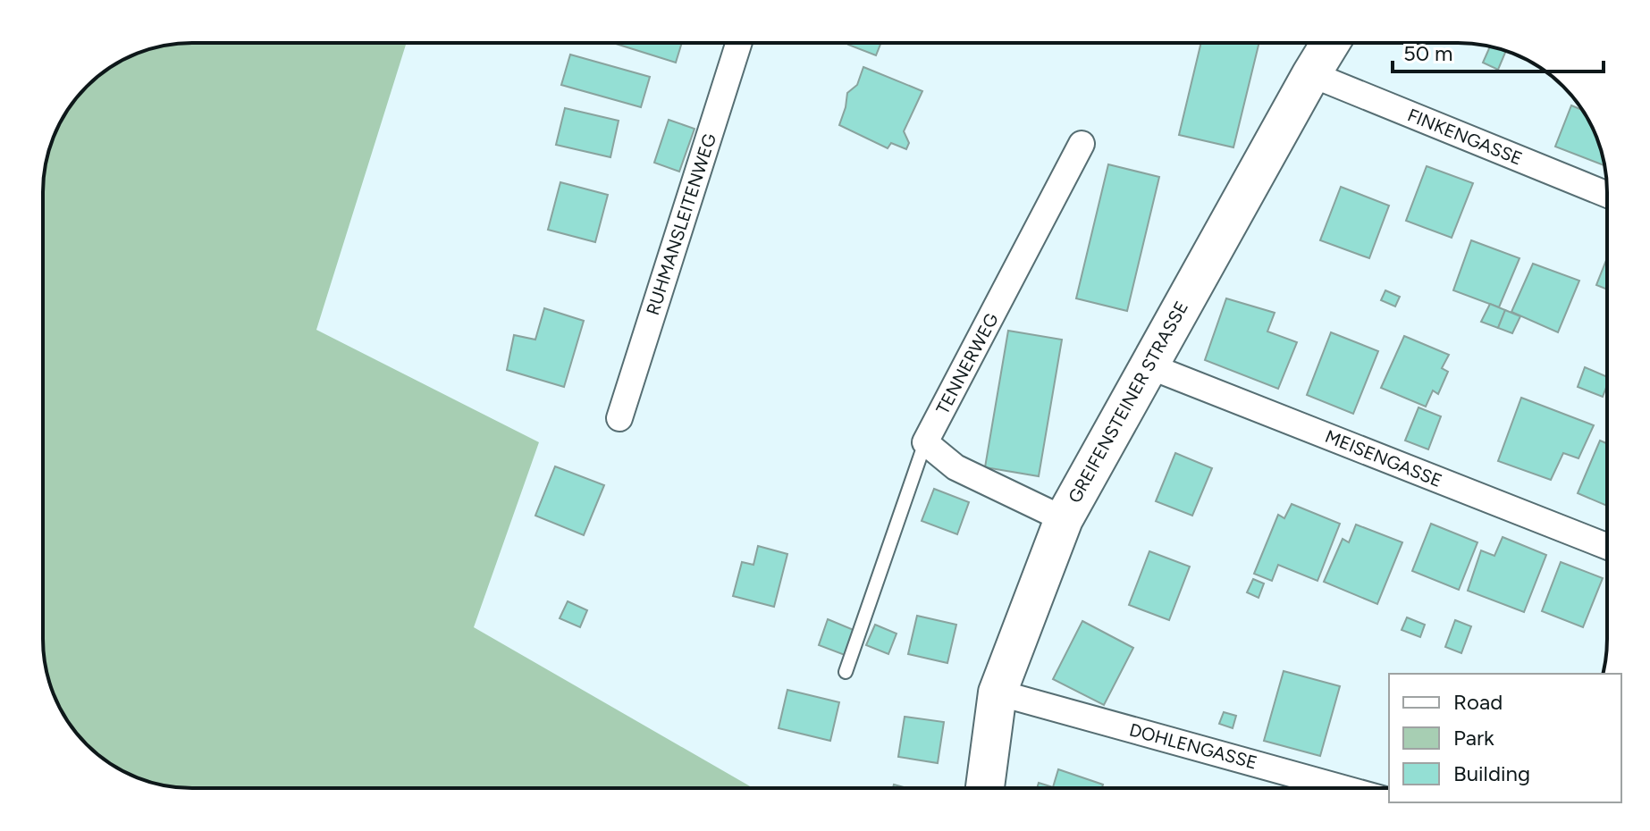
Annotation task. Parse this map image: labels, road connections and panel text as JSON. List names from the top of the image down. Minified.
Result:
{"streets":{"main road":["GREIFENSTEINER STRASSE"],"street":["FINKENGASSE","RUHMANSLEITENWEG","TENNERWEG","MEISENGASSE","DOHLENGASSE"]},"crossings":[["FINKENGASSE","GREIFENSTEINER STRASSE"],["GREIFENSTEINER STRASSE","MEISENGASSE"],["GREIFENSTEINER STRASSE","DOHLENGASSE"]],"legend":["Road","Park","Building"],"scale_bar":"50 m"}
